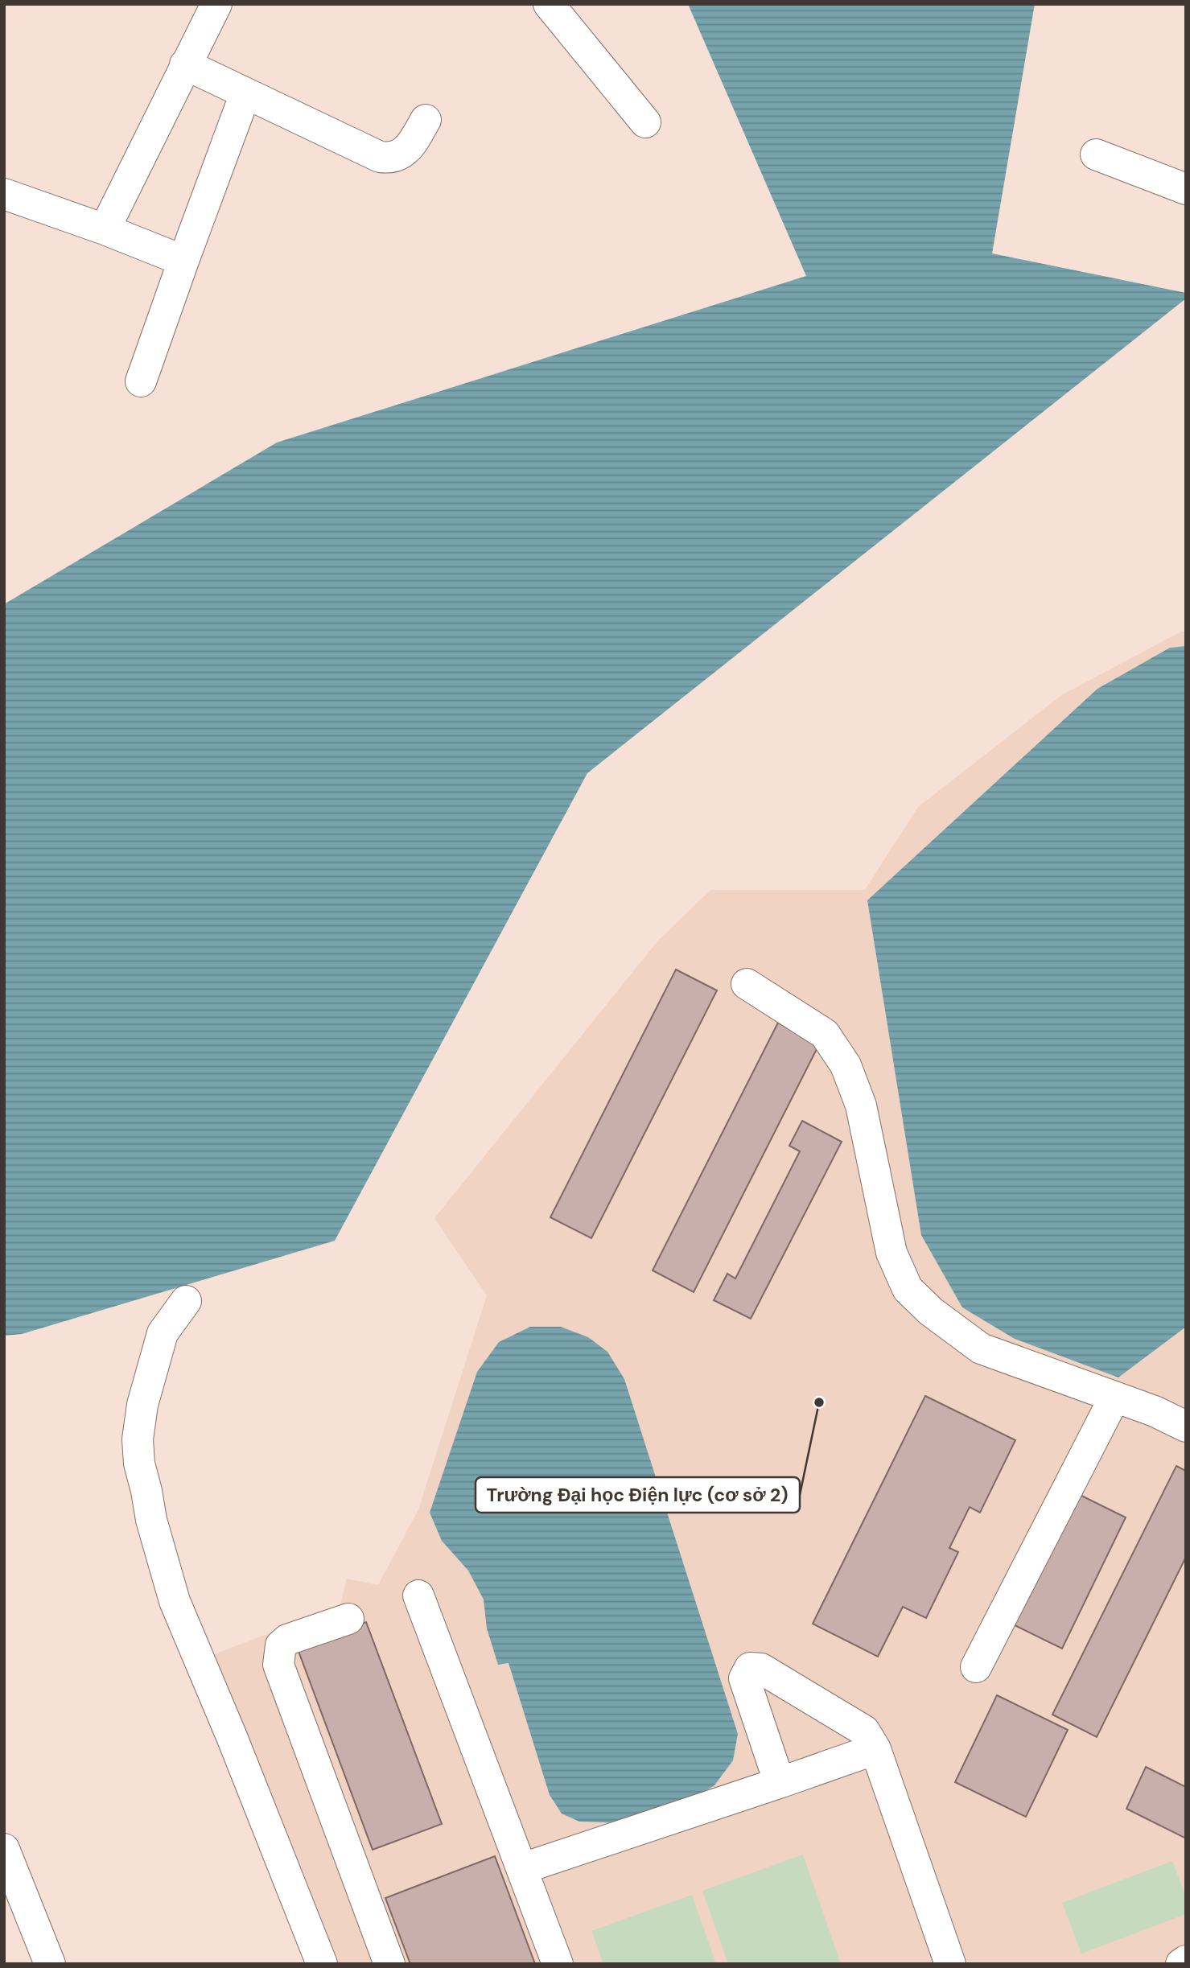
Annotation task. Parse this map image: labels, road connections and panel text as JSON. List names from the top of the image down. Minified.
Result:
{"places":["Trường Đại học Điện lực (cơ sở 2)"]}
